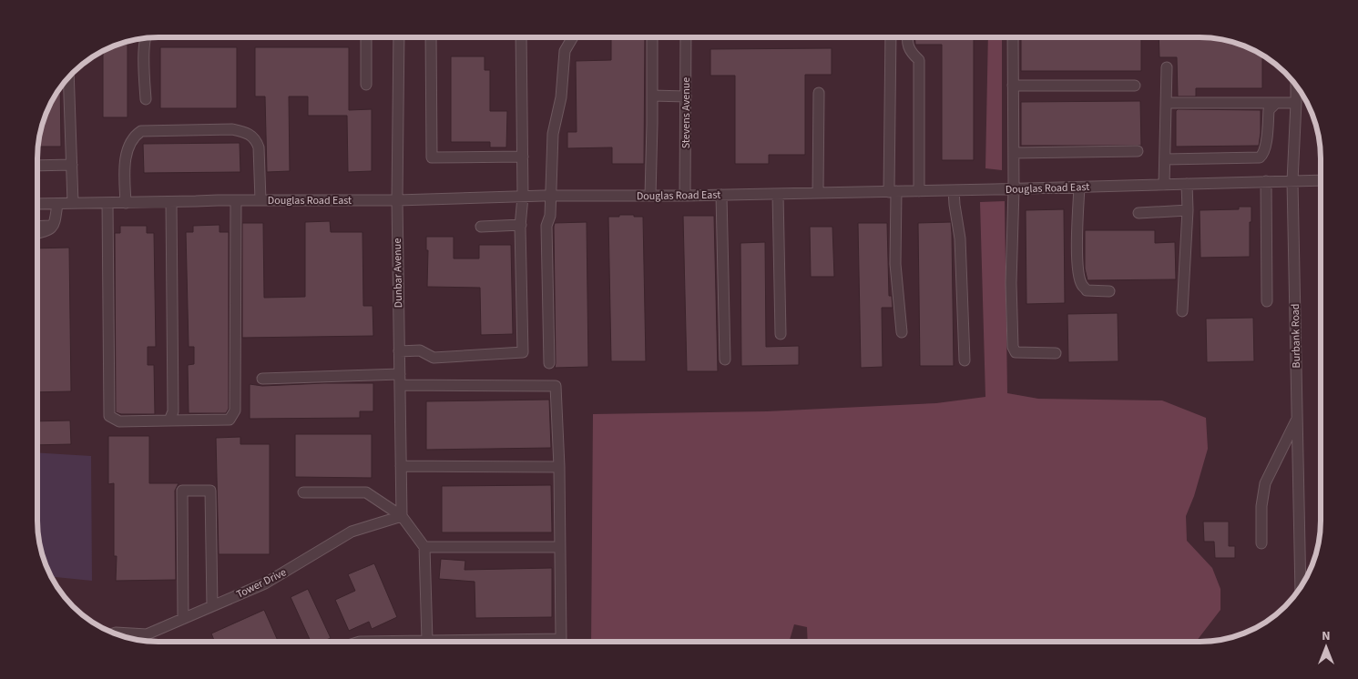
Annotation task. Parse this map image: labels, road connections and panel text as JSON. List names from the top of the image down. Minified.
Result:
{"streets":{"street":["Stevens Avenue","Douglas Road East","Dunbar Avenue","Burbank Road","Tower Drive"]},"crossings":[["Stevens Avenue","Douglas Road East"],["Douglas Road East","Dunbar Avenue"],["Douglas Road East","Burbank Road"],["Dunbar Avenue","Tower Drive"]],"north":"top"}
